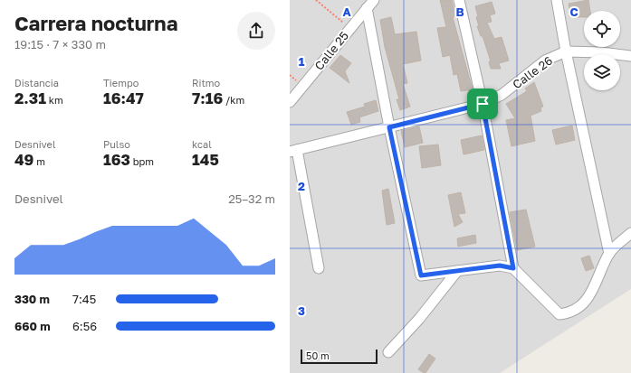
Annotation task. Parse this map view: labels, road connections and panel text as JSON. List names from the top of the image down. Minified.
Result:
{"streets":{"street":["Calle 25","Calle 26"]},"scale_bar":"50 m","page":{"heading":["Carrera nocturna","19:15 · 7 × 330 m"],"stats":[["Distancia","2.31 km"],["Tiempo","16:47"],["Ritmo","7:16 /km"],["Desnivel","49 m"],["Pulso","163 bpm"],["kcal","145"]],"chart":["Desnivel","25–32 m"],"list":[{"name":"330 m","note":"7:45"},{"name":"660 m","note":"6:56"}],"scale":"50 m"},"grid":{"columns":["A","B","C"],"rows":["1","2","3"]}}
